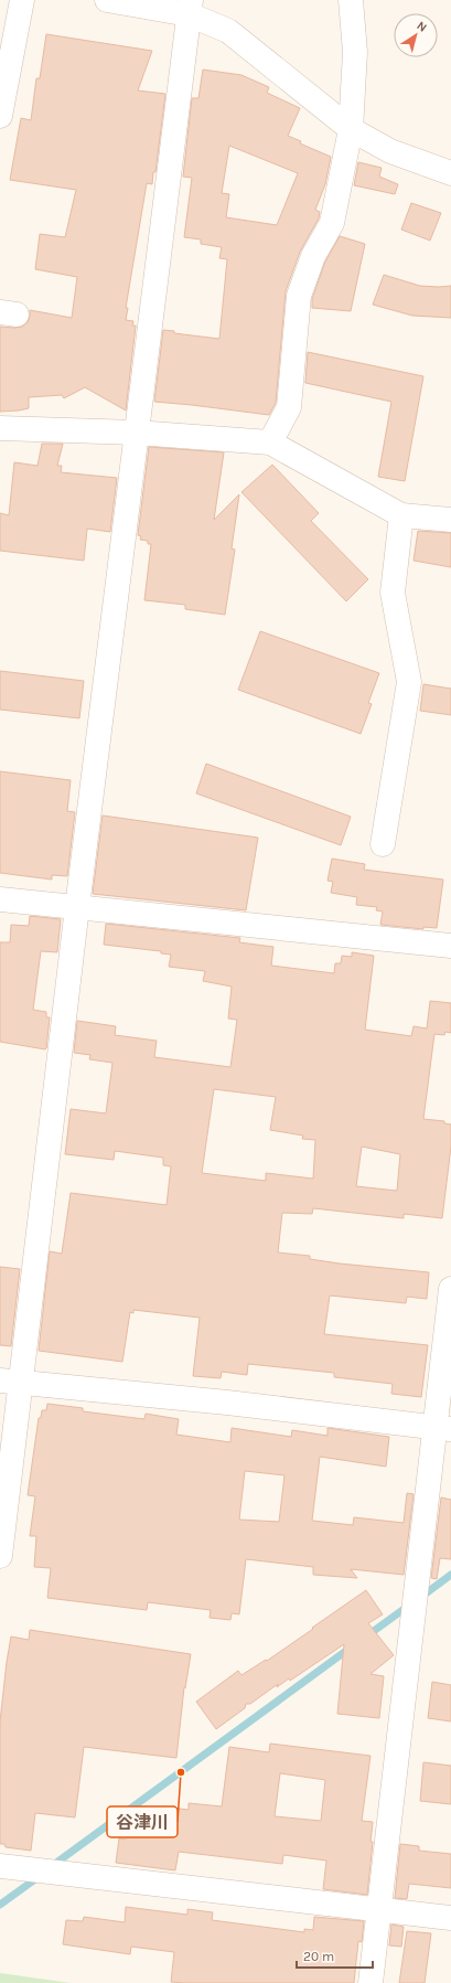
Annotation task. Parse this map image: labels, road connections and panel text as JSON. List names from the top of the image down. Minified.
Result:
{"places":["谷津川"],"scale_bar":"20 m","north":"top right"}
